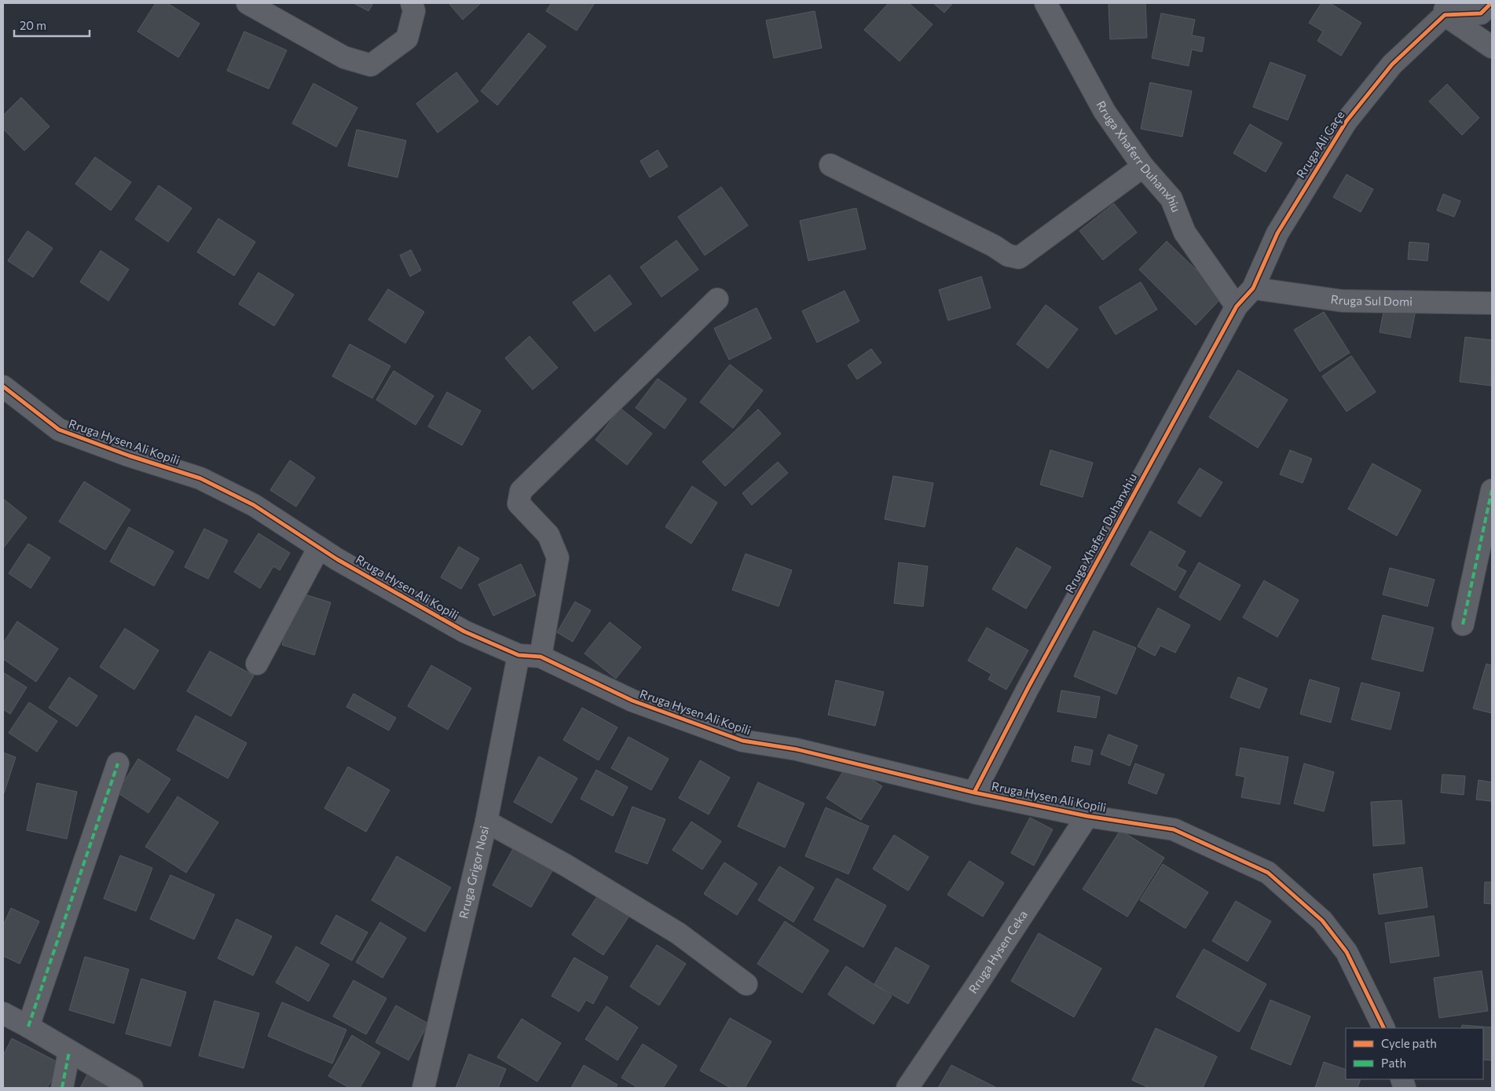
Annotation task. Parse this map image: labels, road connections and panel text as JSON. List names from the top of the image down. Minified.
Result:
{"streets":{"street":["Rruga Ali Gaçe","Rruga Xhaferr Duhanxhiu","Rruga Sul Domi","Rruga Hysen Ali Kopili","Rruga Grigor Nosi","Rruga Hysen Ceka"]},"crossings":[["Rruga Ali Gaçe","Rruga Xhaferr Duhanxhiu"],["Rruga Ali Gaçe","Rruga Sul Domi"],["Rruga Xhaferr Duhanxhiu","Rruga Sul Domi"],["Rruga Xhaferr Duhanxhiu","Rruga Hysen Ali Kopili"],["Rruga Hysen Ali Kopili","Rruga Grigor Nosi"],["Rruga Hysen Ali Kopili","Rruga Hysen Ceka"]],"legend":["Cycle path","Path"],"scale_bar":"20 m"}
